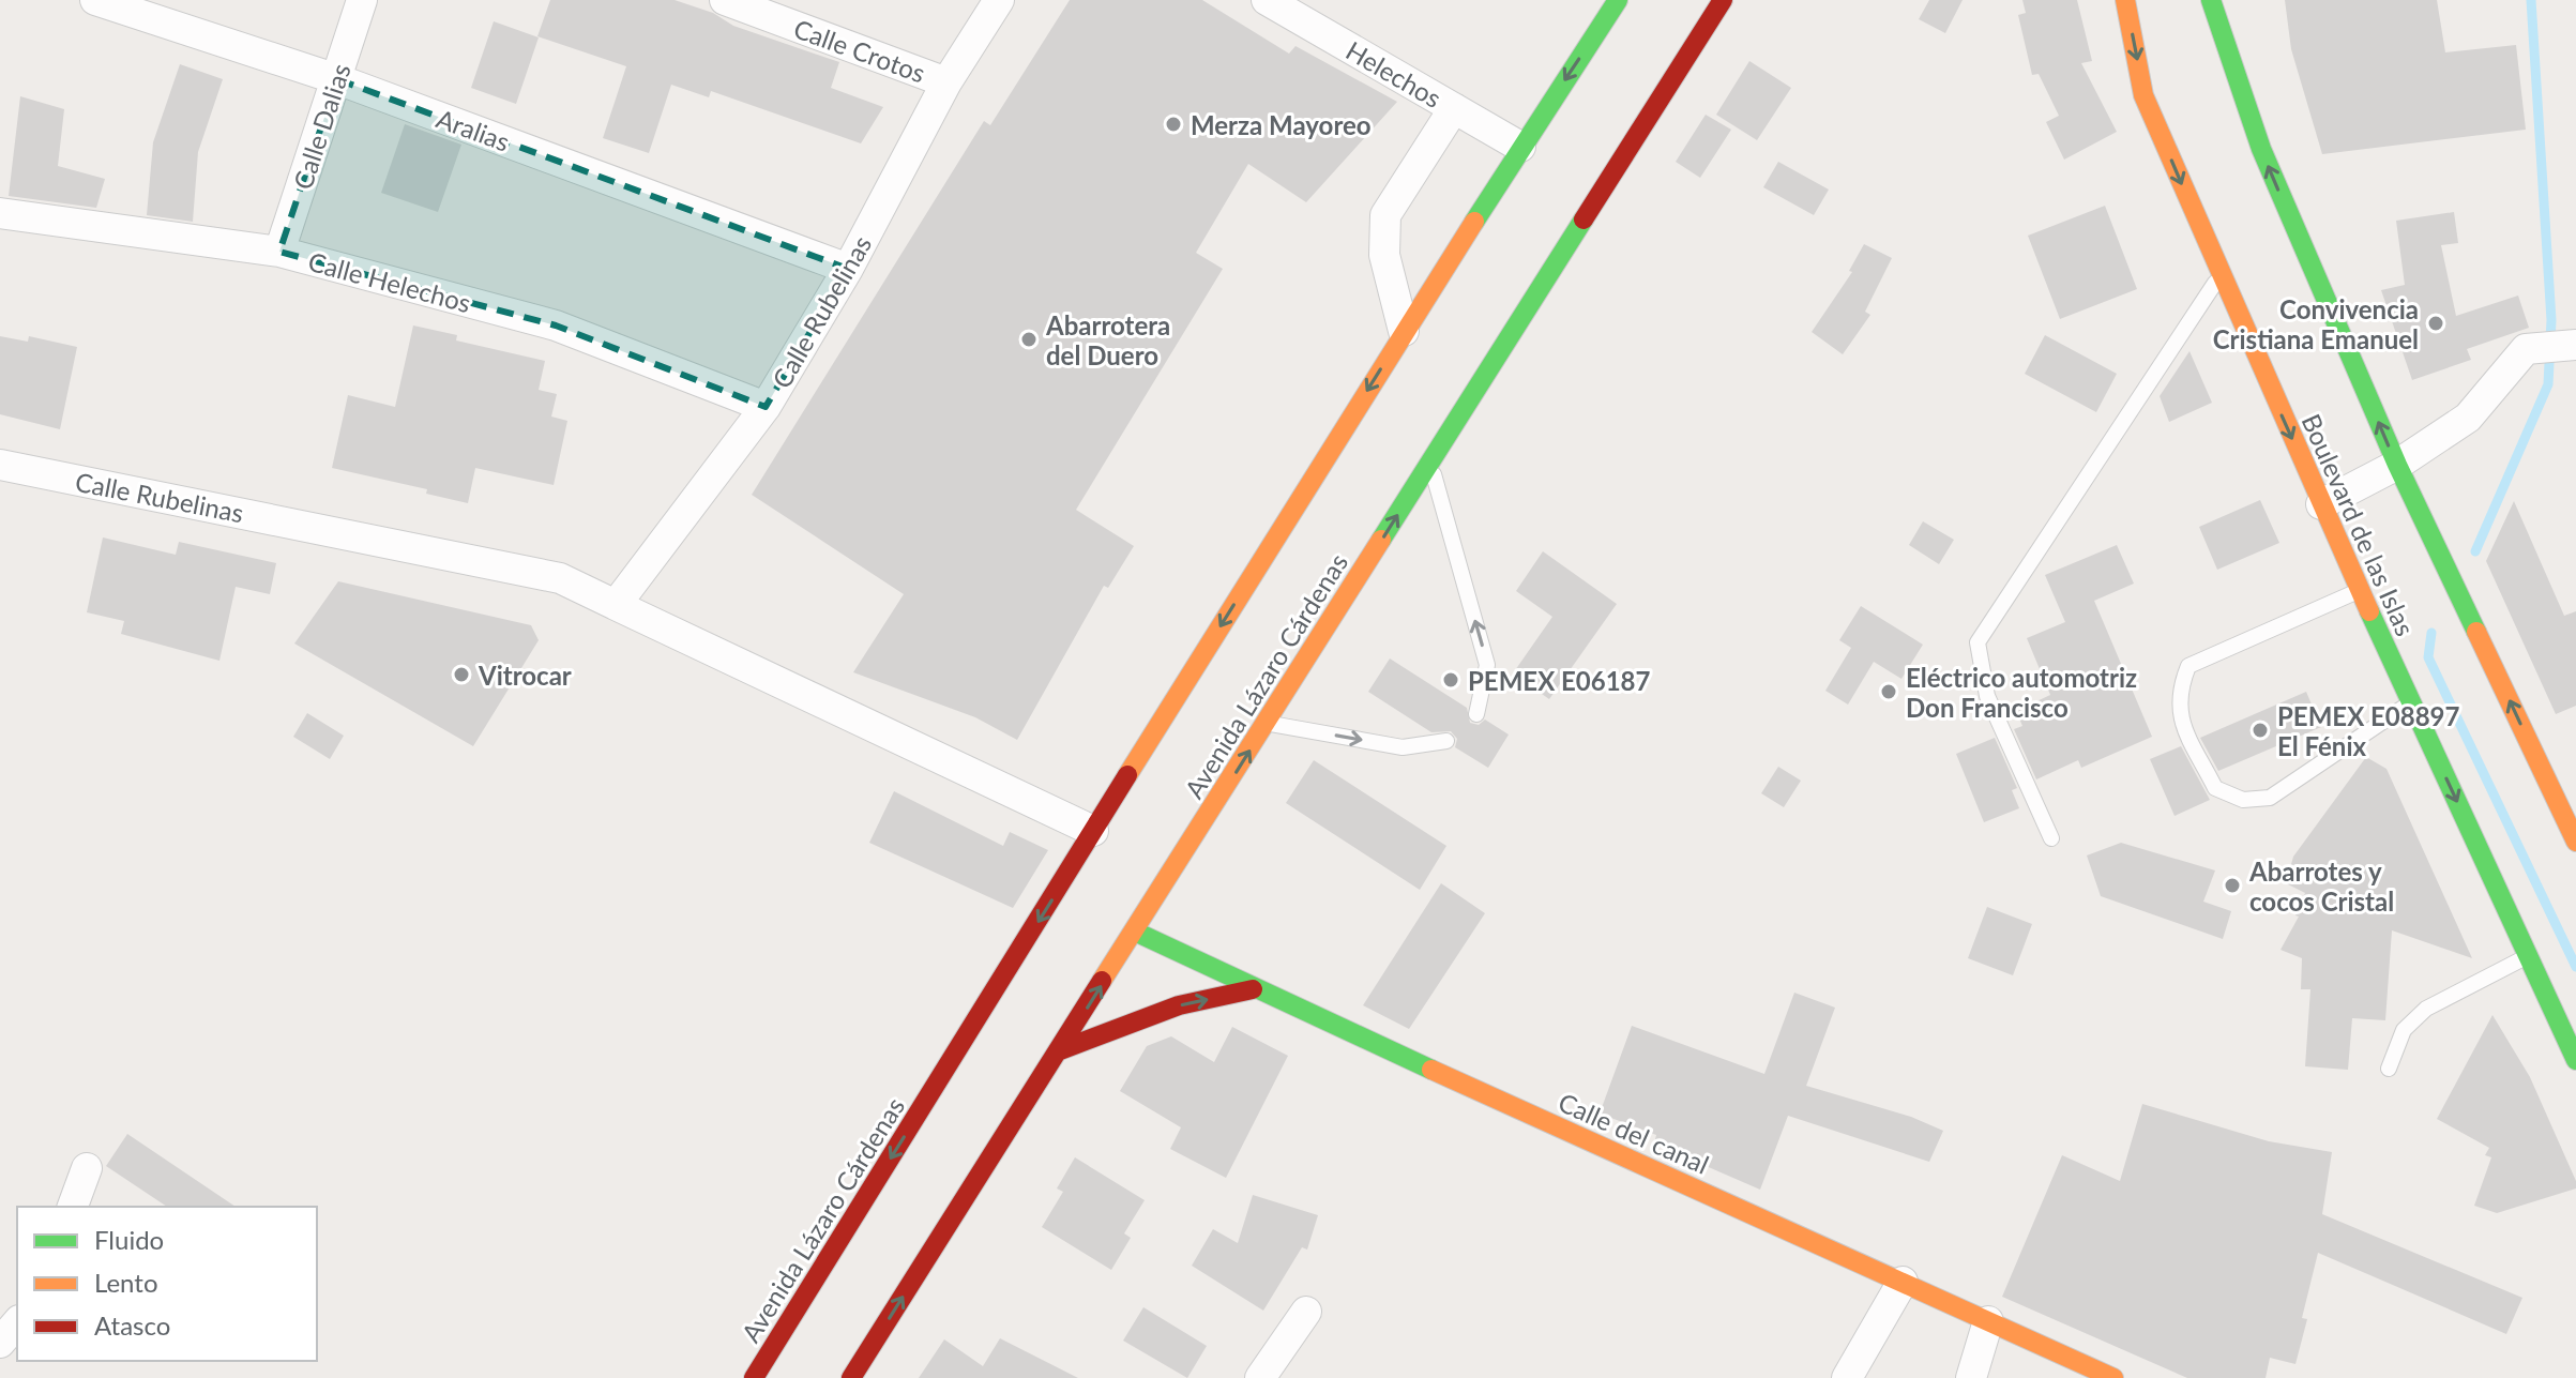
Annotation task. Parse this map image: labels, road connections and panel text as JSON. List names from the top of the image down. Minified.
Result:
{"streets":{"main road":["Boulevard de las Islas","Avenida Lázaro Cárdenas","Calle del canal"],"street":["Calle Crotos","Helechos","Calle Dalias","Aralias","Calle Helechos","Calle Rubelinas"]},"crossings":[["Calle Crotos","Calle Rubelinas"],["Helechos","Avenida Lázaro Cárdenas"],["Calle Dalias","Aralias"],["Calle Dalias","Calle Helechos"],["Aralias","Calle Rubelinas"],["Calle Helechos","Calle Rubelinas"],["Calle Rubelinas","Avenida Lázaro Cárdenas"],["Avenida Lázaro Cárdenas","Calle del canal"]],"places":["Merza Mayoreo","Convivencia Cristiana Emanuel","Abarrotera del Duero","Vitrocar","PEMEX E06187","Eléctrico automotriz Don Francisco","PEMEX E08897 El Fénix","Abarrotes y cocos Cristal"],"legend":["Fluido","Lento","Atasco"]}
